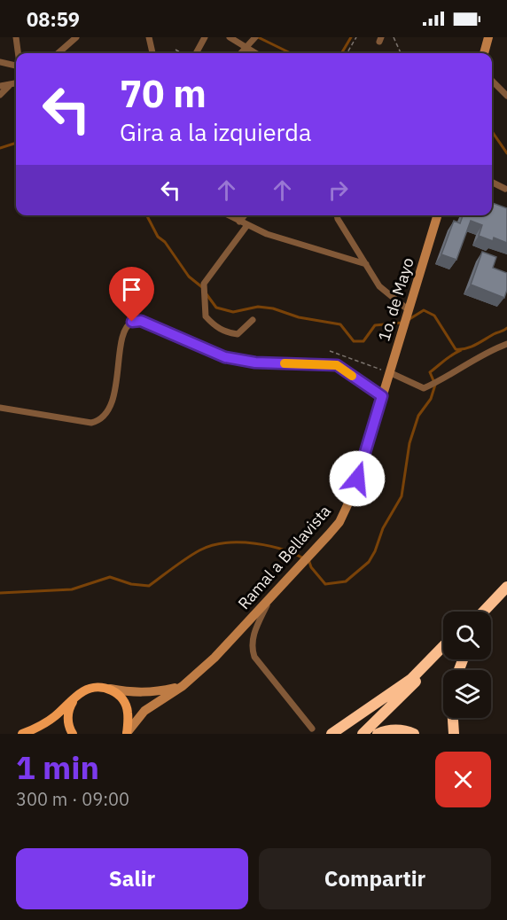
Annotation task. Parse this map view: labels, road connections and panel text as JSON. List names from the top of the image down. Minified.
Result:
{"streets":{"street":["1o. de Mayo","Ramal a Bellavista"]},"crossings":[["1o. de Mayo","Ramal a Bellavista"]],"page":{"status":"08:59","turn":["70 m","Gira a la izquierda"],"heading":["1 min","300 m · 09:00"],"buttons":["Salir","Compartir"]}}
